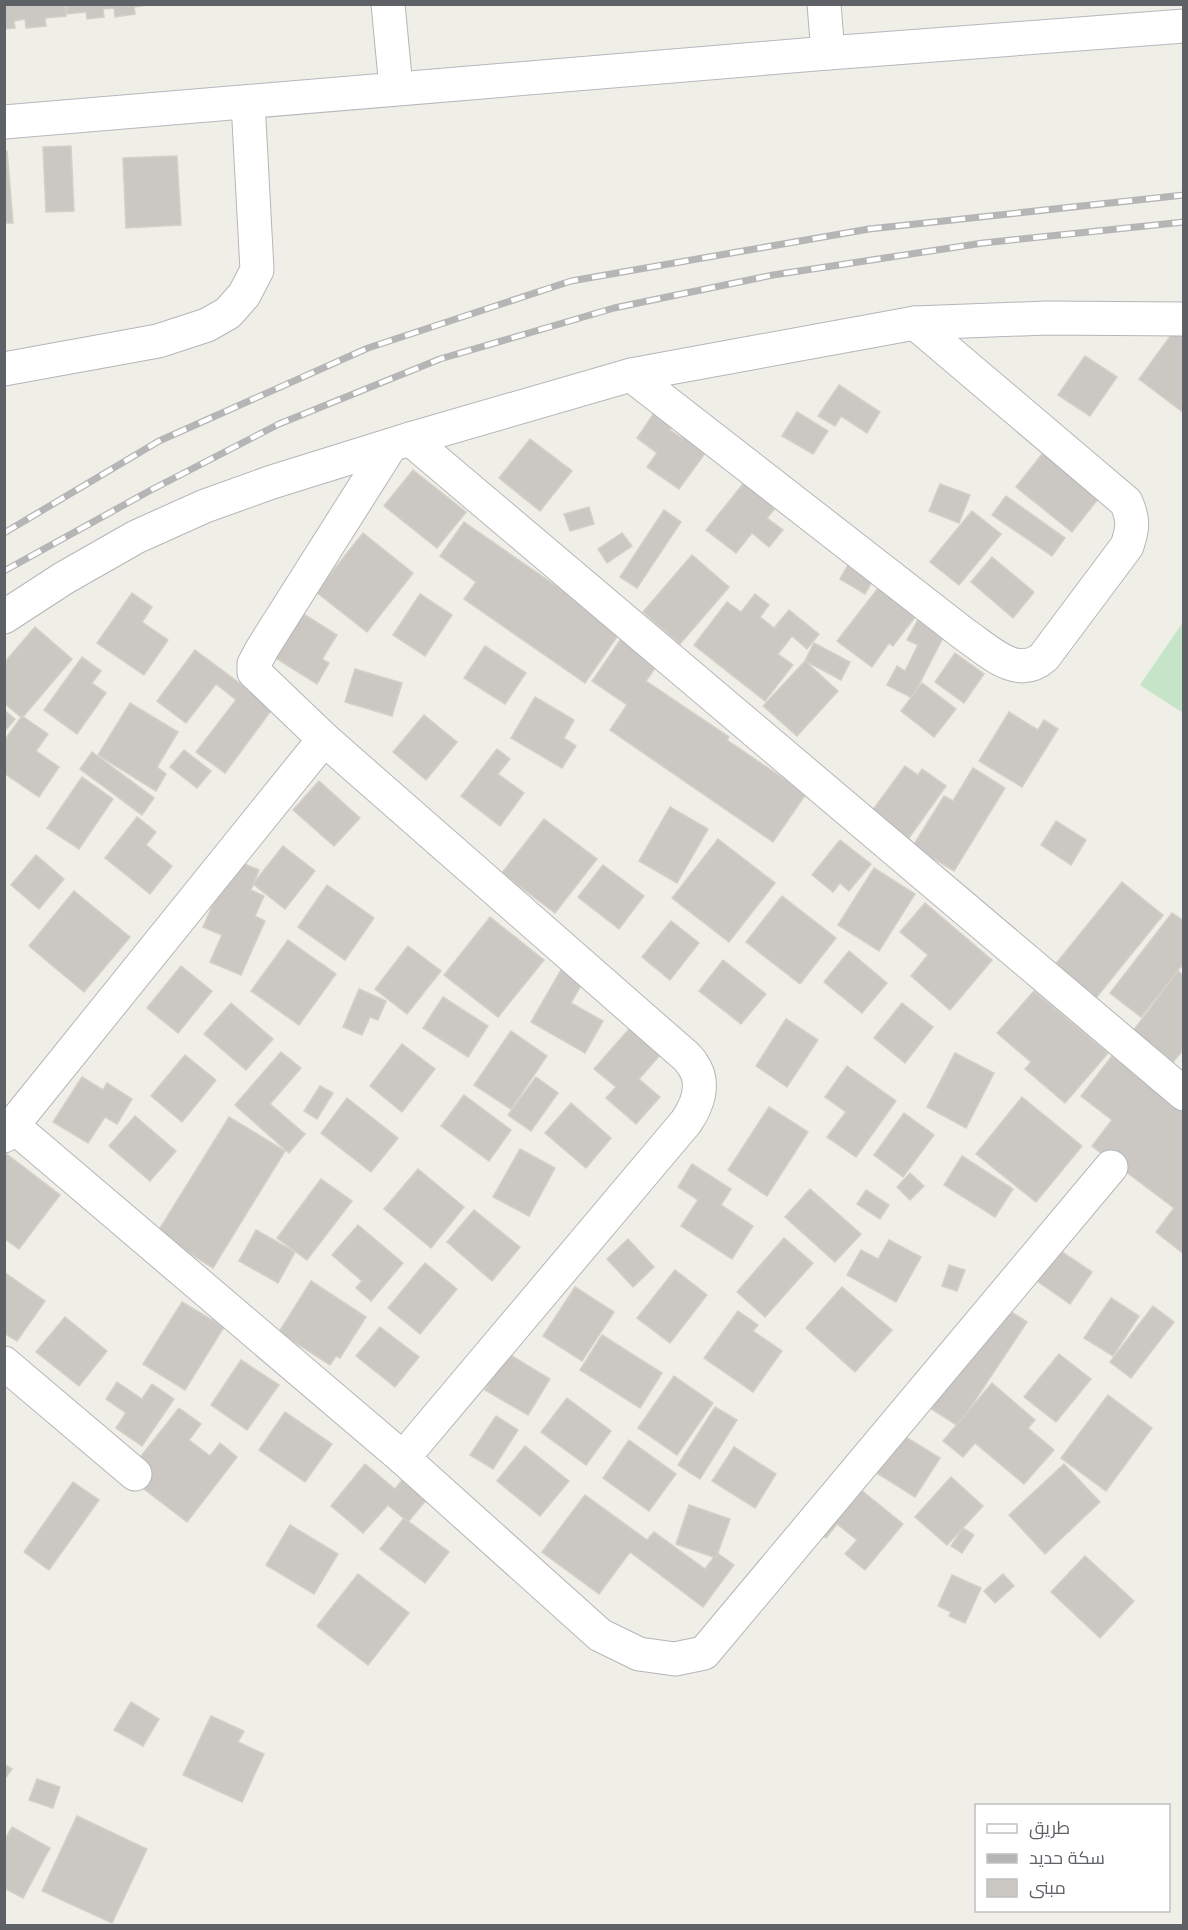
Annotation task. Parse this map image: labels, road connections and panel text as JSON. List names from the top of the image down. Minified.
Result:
{"legend":["طريق","سكة حديد","مبنى"]}
